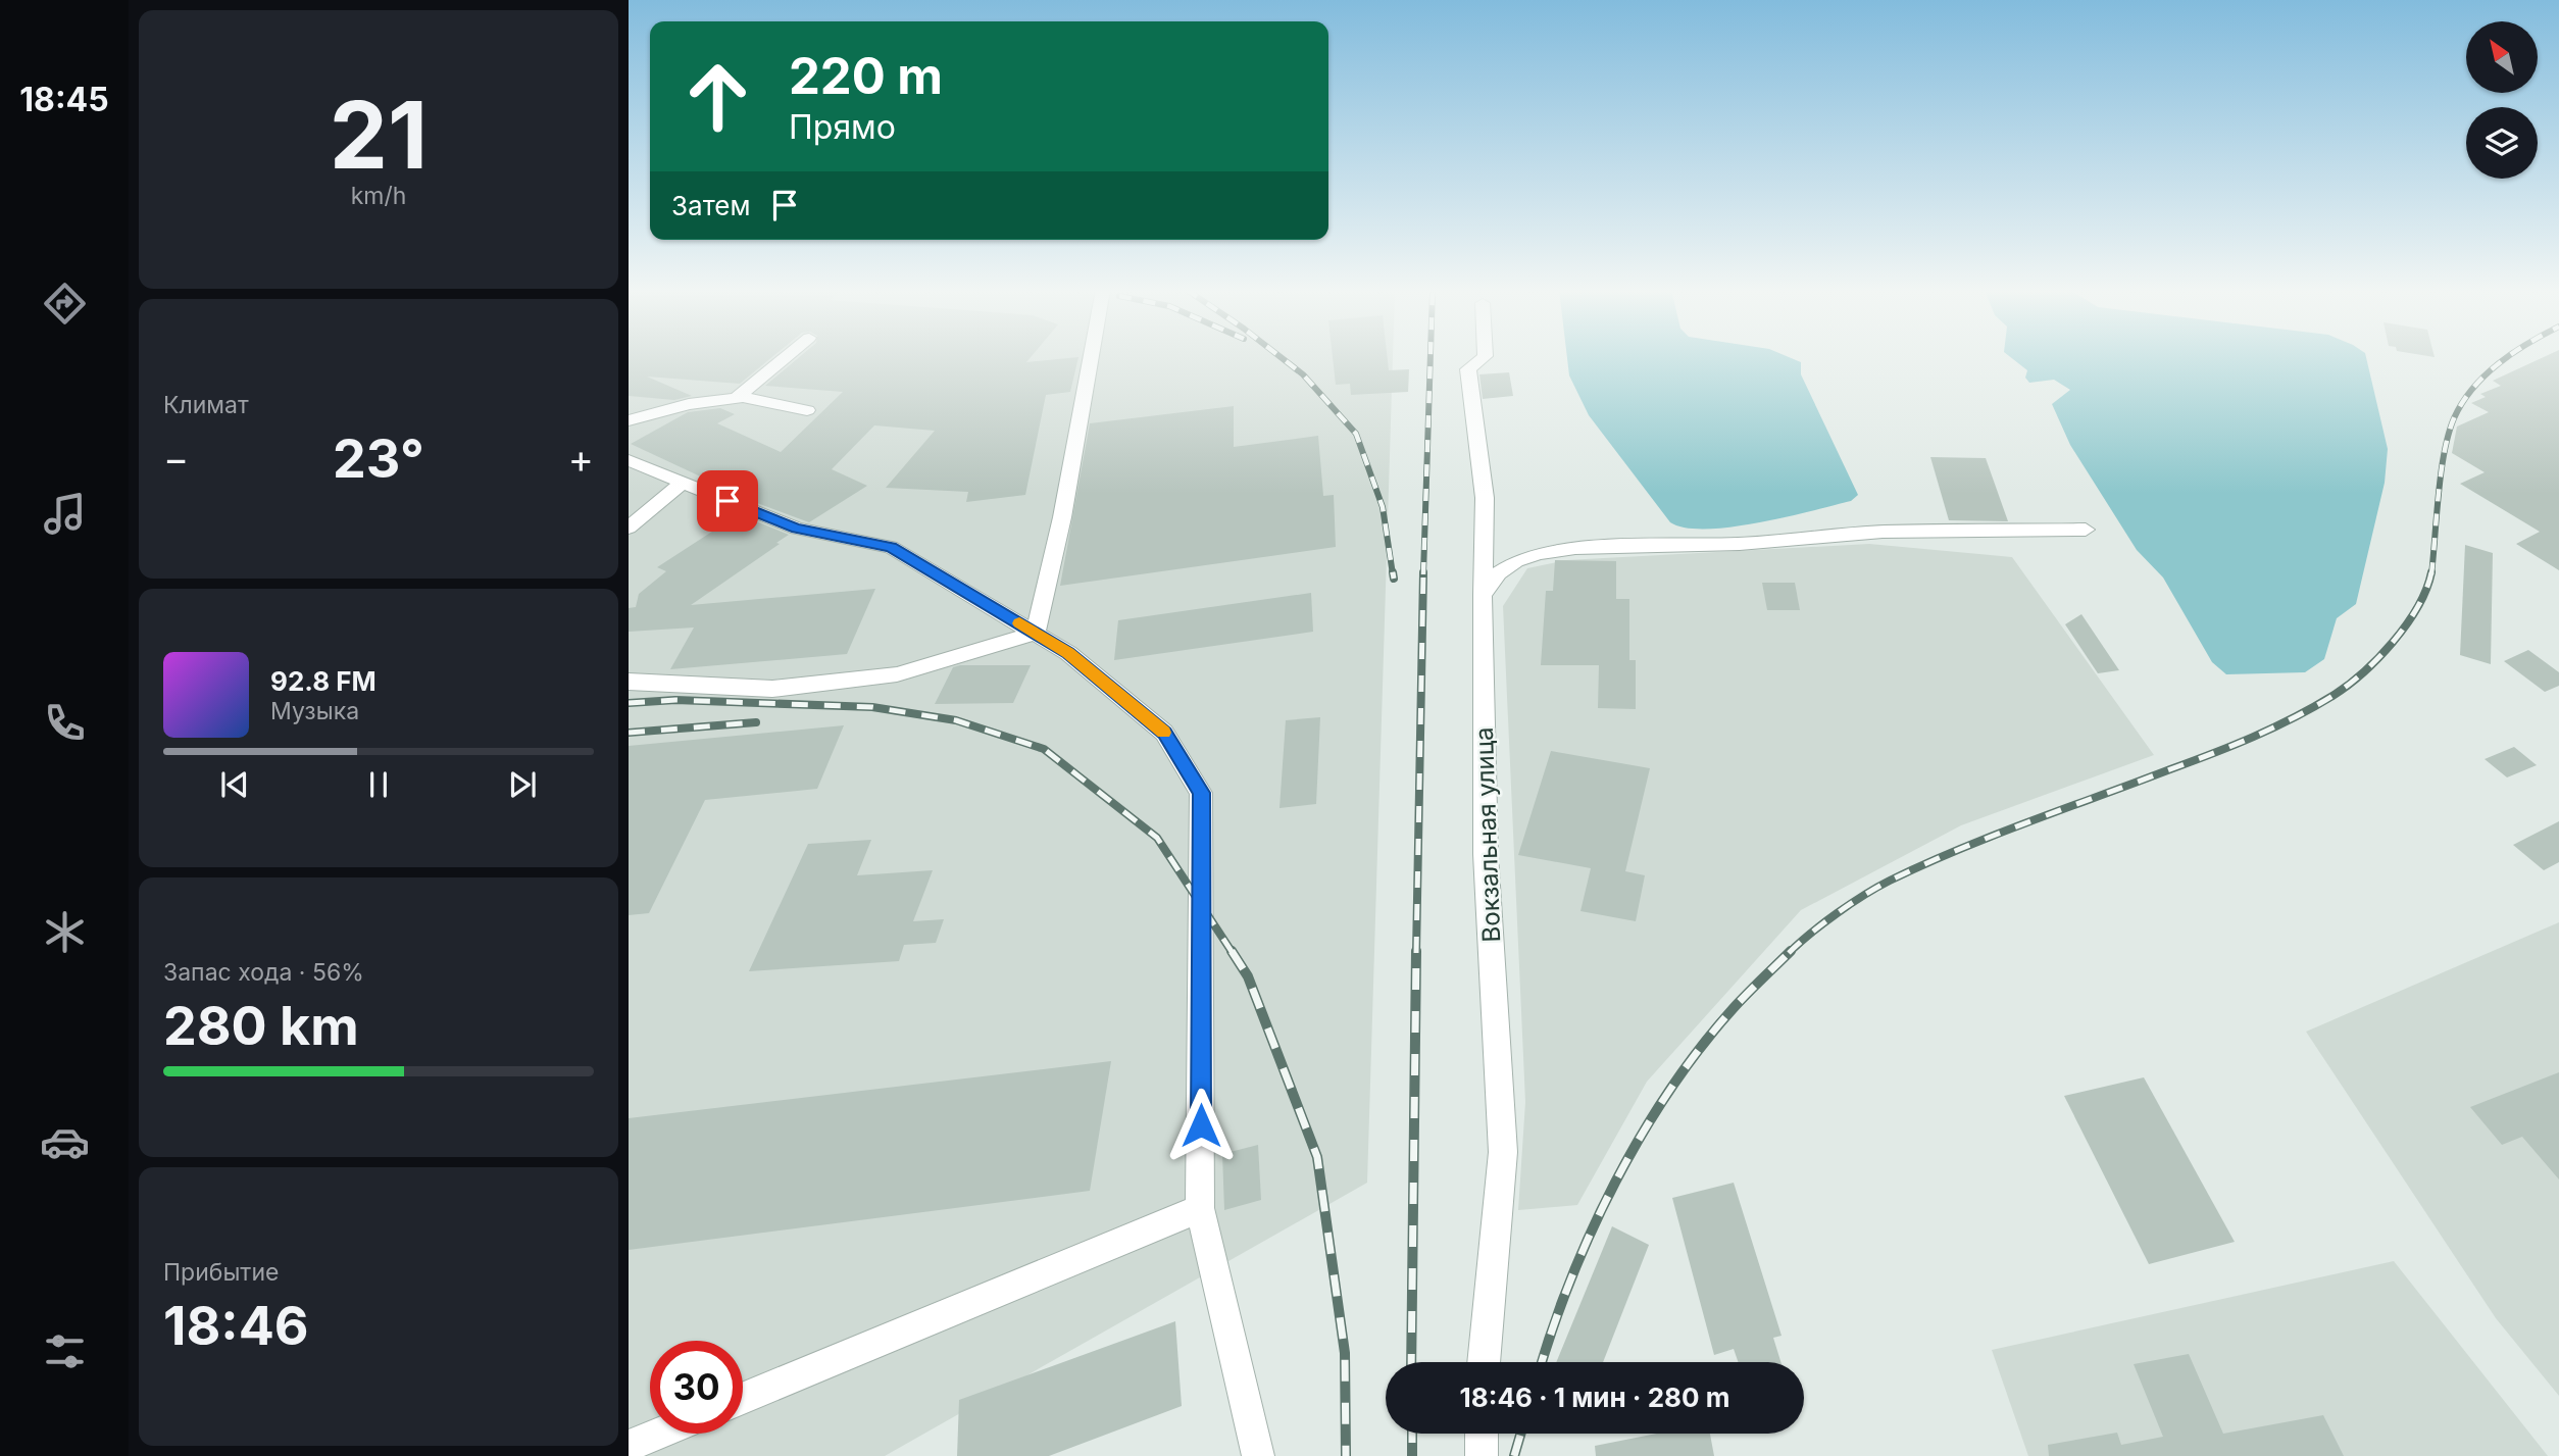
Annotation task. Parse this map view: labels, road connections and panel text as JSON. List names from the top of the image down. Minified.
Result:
{"streets":{"street":["Вокзальная улица"]},"north":"top left","page":{"tabs":"18:45","tile":[["21","km/h"],"Климат",["Запас хода · 56%","280 km"],["Прибытие","18:46"]],"turn":["220 m","Прямо"],"then":"Затем","heat":["−","23°","+"],"song":["92.8 FM","Музыка"],"limit":"30","trip":"18:46 · 1 мин · 280 m"}}
